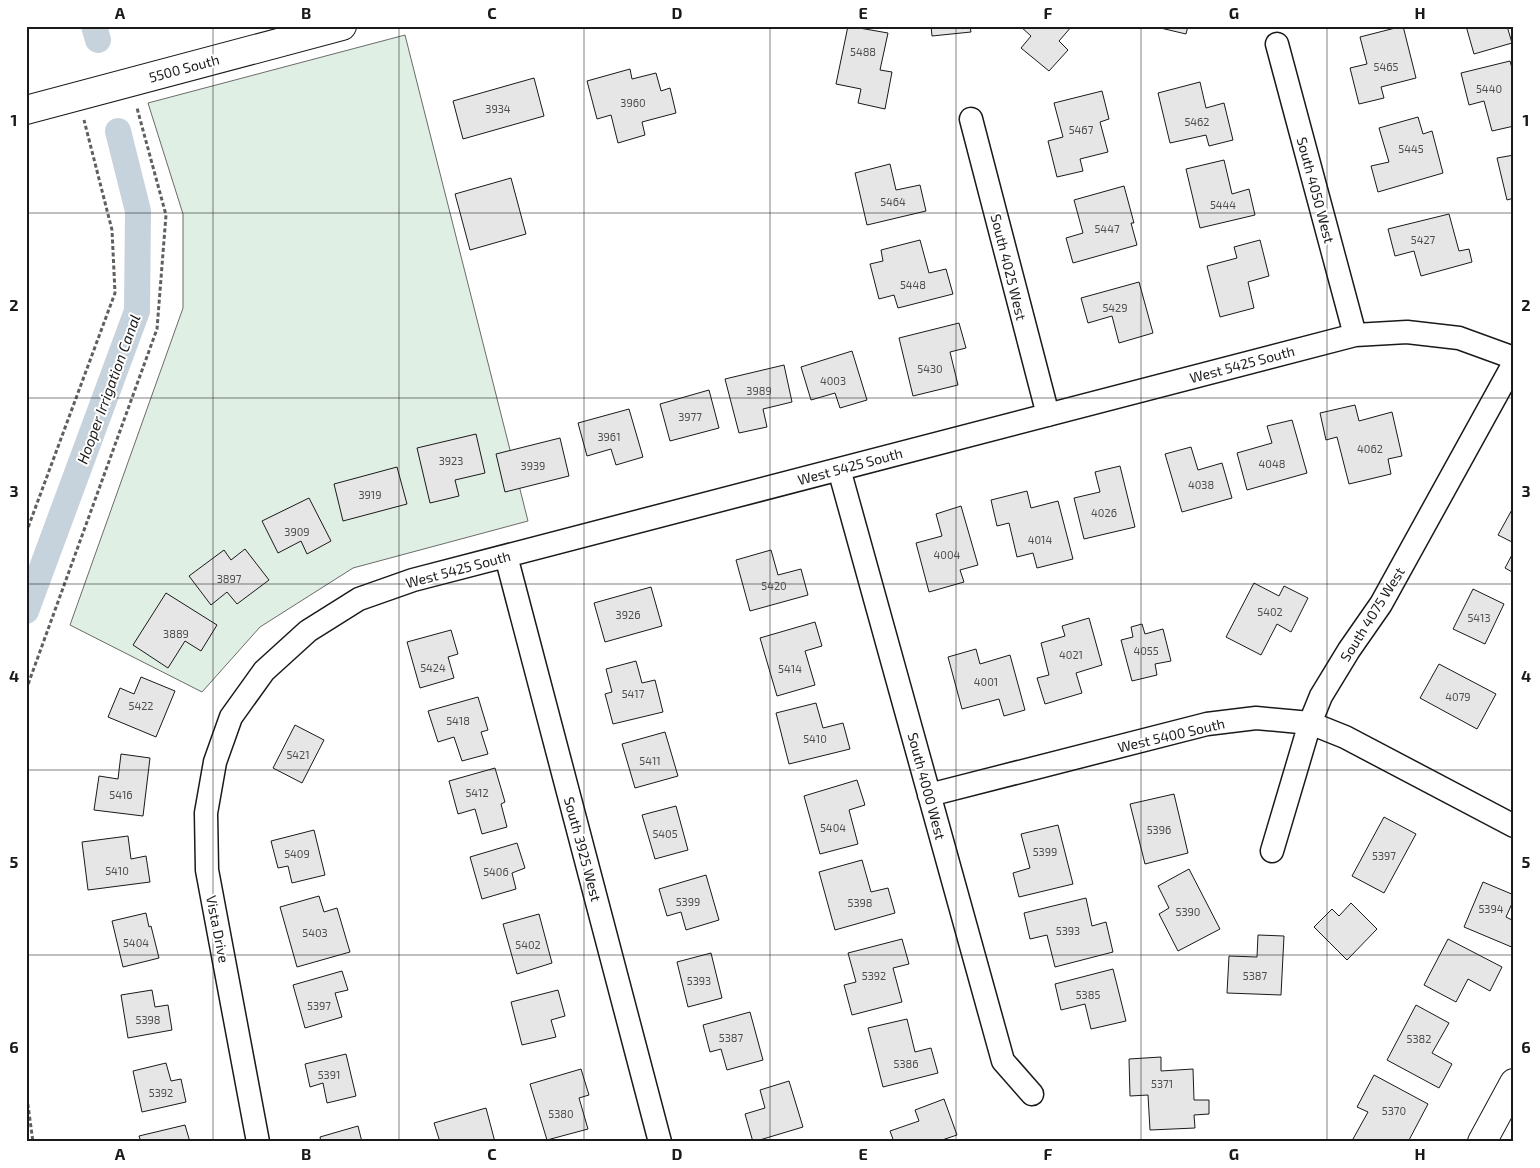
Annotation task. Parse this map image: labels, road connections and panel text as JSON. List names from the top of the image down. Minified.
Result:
{"streets":{"main road":["5500 South"],"street":["South 4050 West","South 4025 West","West 5425 South","South 4075 West","West 5400 South","South 4000 West","South 3925 West","Vista Drive"]},"crossings":[["South 4050 West","West 5425 South"],["South 4025 West","West 5425 South"],["West 5425 South","South 4000 West"],["West 5425 South","South 3925 West"],["West 5425 South","Vista Drive"],["South 4075 West","West 5400 South"],["West 5400 South","South 4000 West"]],"water":["Hooper Irrigation Canal"],"house_numbers":["5488","5465","5440","3960","3934","5462","5467","5445","5464","5444","5447","5427","5448","5429","5430","4003","3989","3977","3961","4062","3923","4048","3939","4038","3919","4026","3909","4014","4004","3897","5420","5402","3926","5413","3889","4055","4021","5424","5414","4001","5417","4079","5422","5418","5410","5421","5411","5412","5416","5404","5396","5405","5399","5409","5397","5410","5406","5399","5398","5394","5390","5393","5403","5404","5402","5392","5387","5393","5385","5397","5398","5387","5382","5386","5391","5371","5392","5370","5380"],"grid":{"columns":["A","B","C","D","E","F","G","H"],"rows":["1","2","3","4","5","6"]}}
